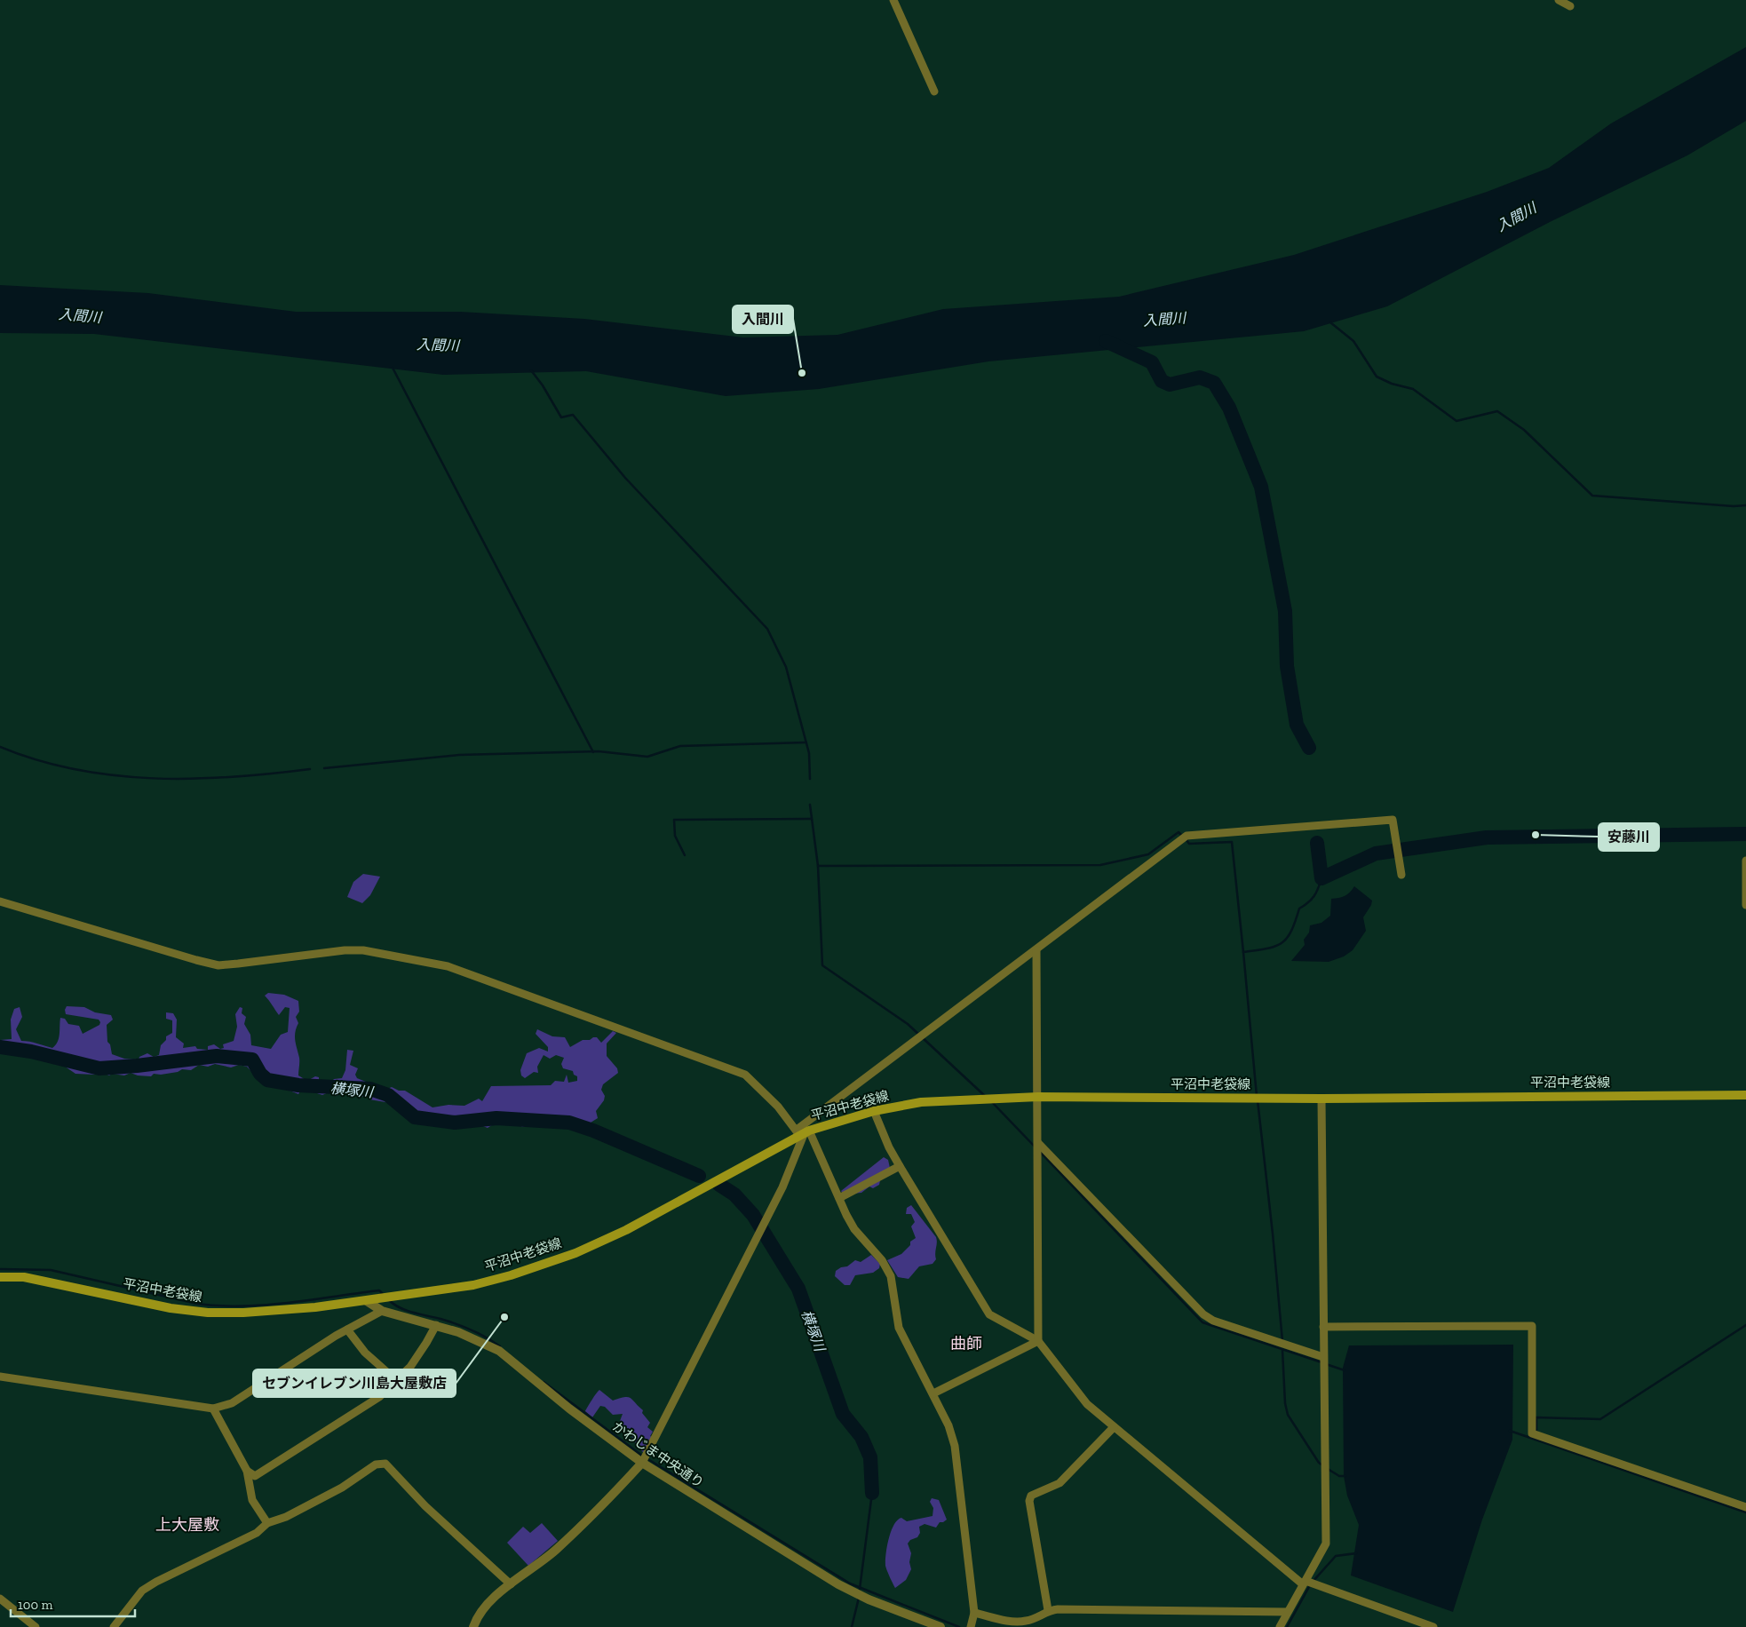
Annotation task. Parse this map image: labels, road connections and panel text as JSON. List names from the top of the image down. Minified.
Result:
{"streets":{"main road":["平沼中老袋線"],"street":["かわじま中央通り"]},"crossings":[["平沼中老袋線","かわじま中央通り"]],"districts":["曲師","上大屋敷"],"water":["入間川","横塚川"],"places":["入間川","安藤川","セブンイレブン川島大屋敷店"],"scale_bar":"100 m"}
